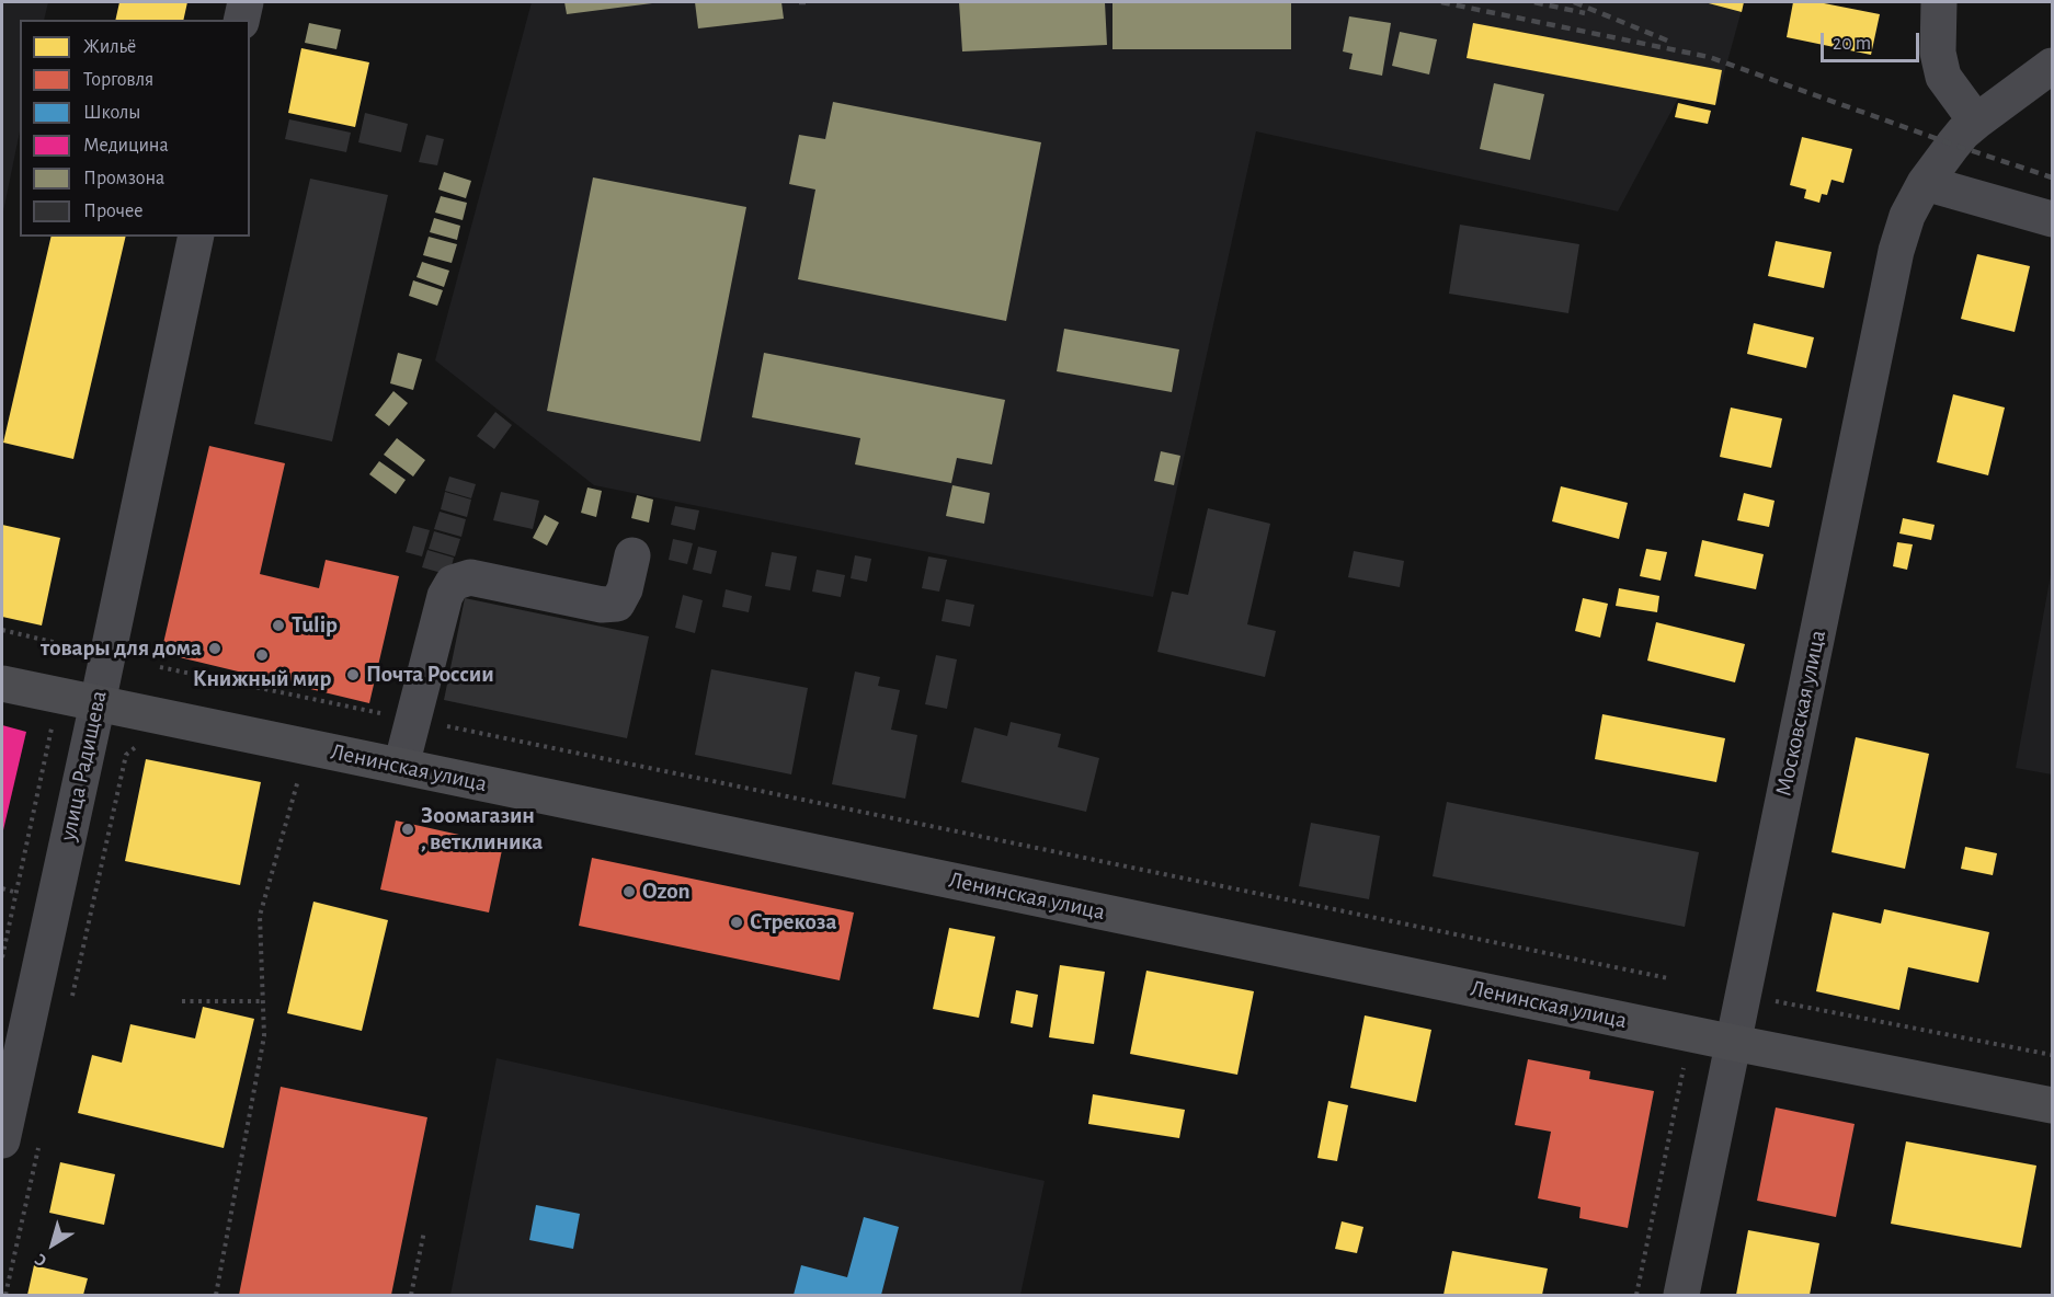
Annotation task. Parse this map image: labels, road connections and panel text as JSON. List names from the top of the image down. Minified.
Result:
{"streets":{"main road":["Ленинская улица"],"street":["Московская улица","улица Радищева"]},"crossings":[["Московская улица","Ленинская улица"],["улица Радищева","Ленинская улица"]],"places":["Tulip","товары для дома","Книжный мир","Почта России","Зоомагазин , ветклиника","Ozon","Стрекоза"],"legend":["Жильё","Торговля","Школы","Медицина","Промзона","Прочее"],"scale_bar":"20 m","north":"bottom left"}
